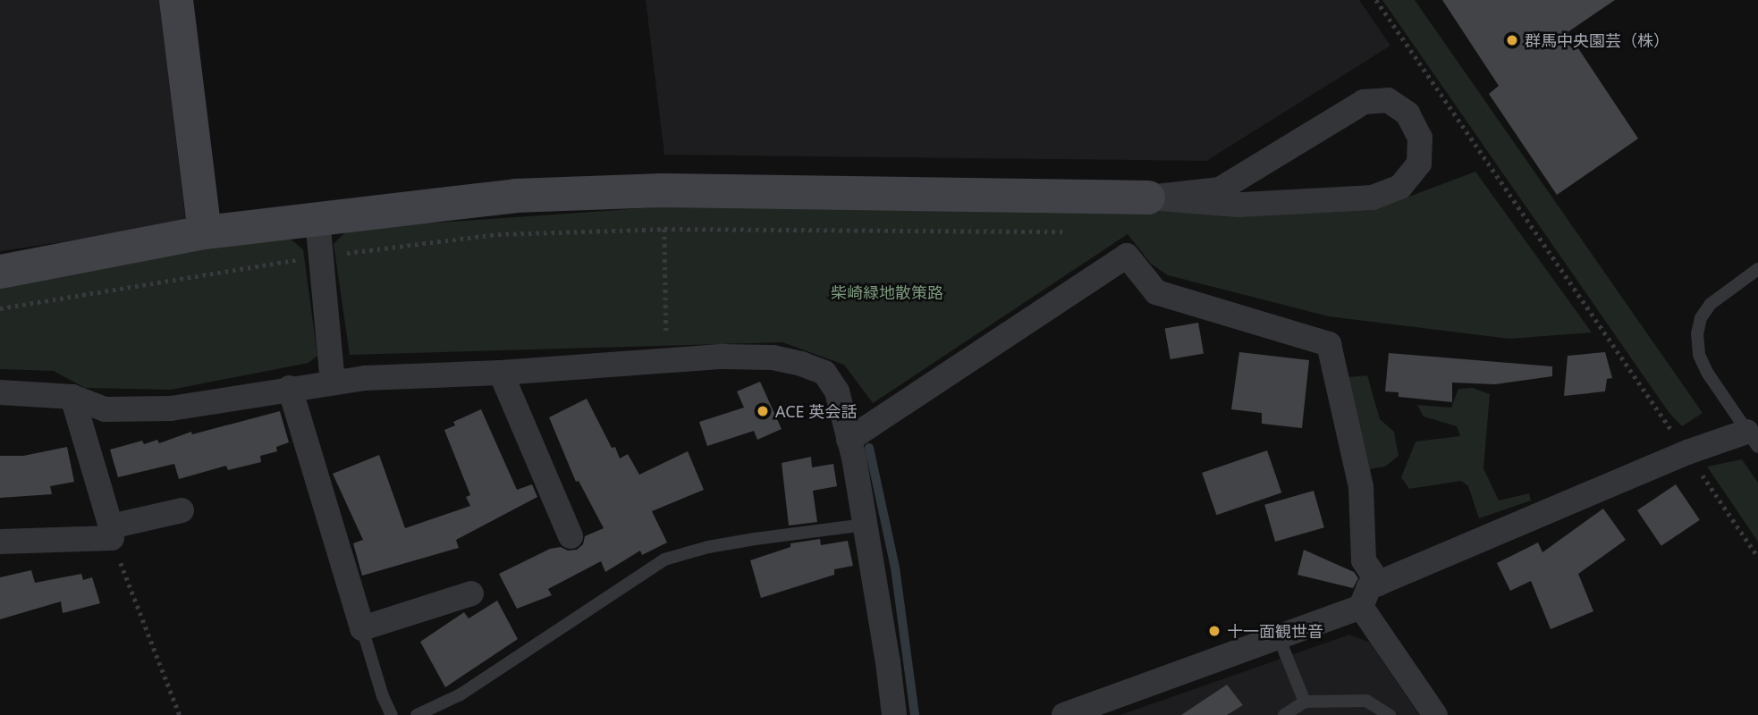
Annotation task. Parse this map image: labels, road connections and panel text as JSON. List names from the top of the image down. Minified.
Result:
{"parks":["柴崎緑地散策路"],"places":["群馬中央園芸（株）","ACE 英会話","十一面観世音"]}
